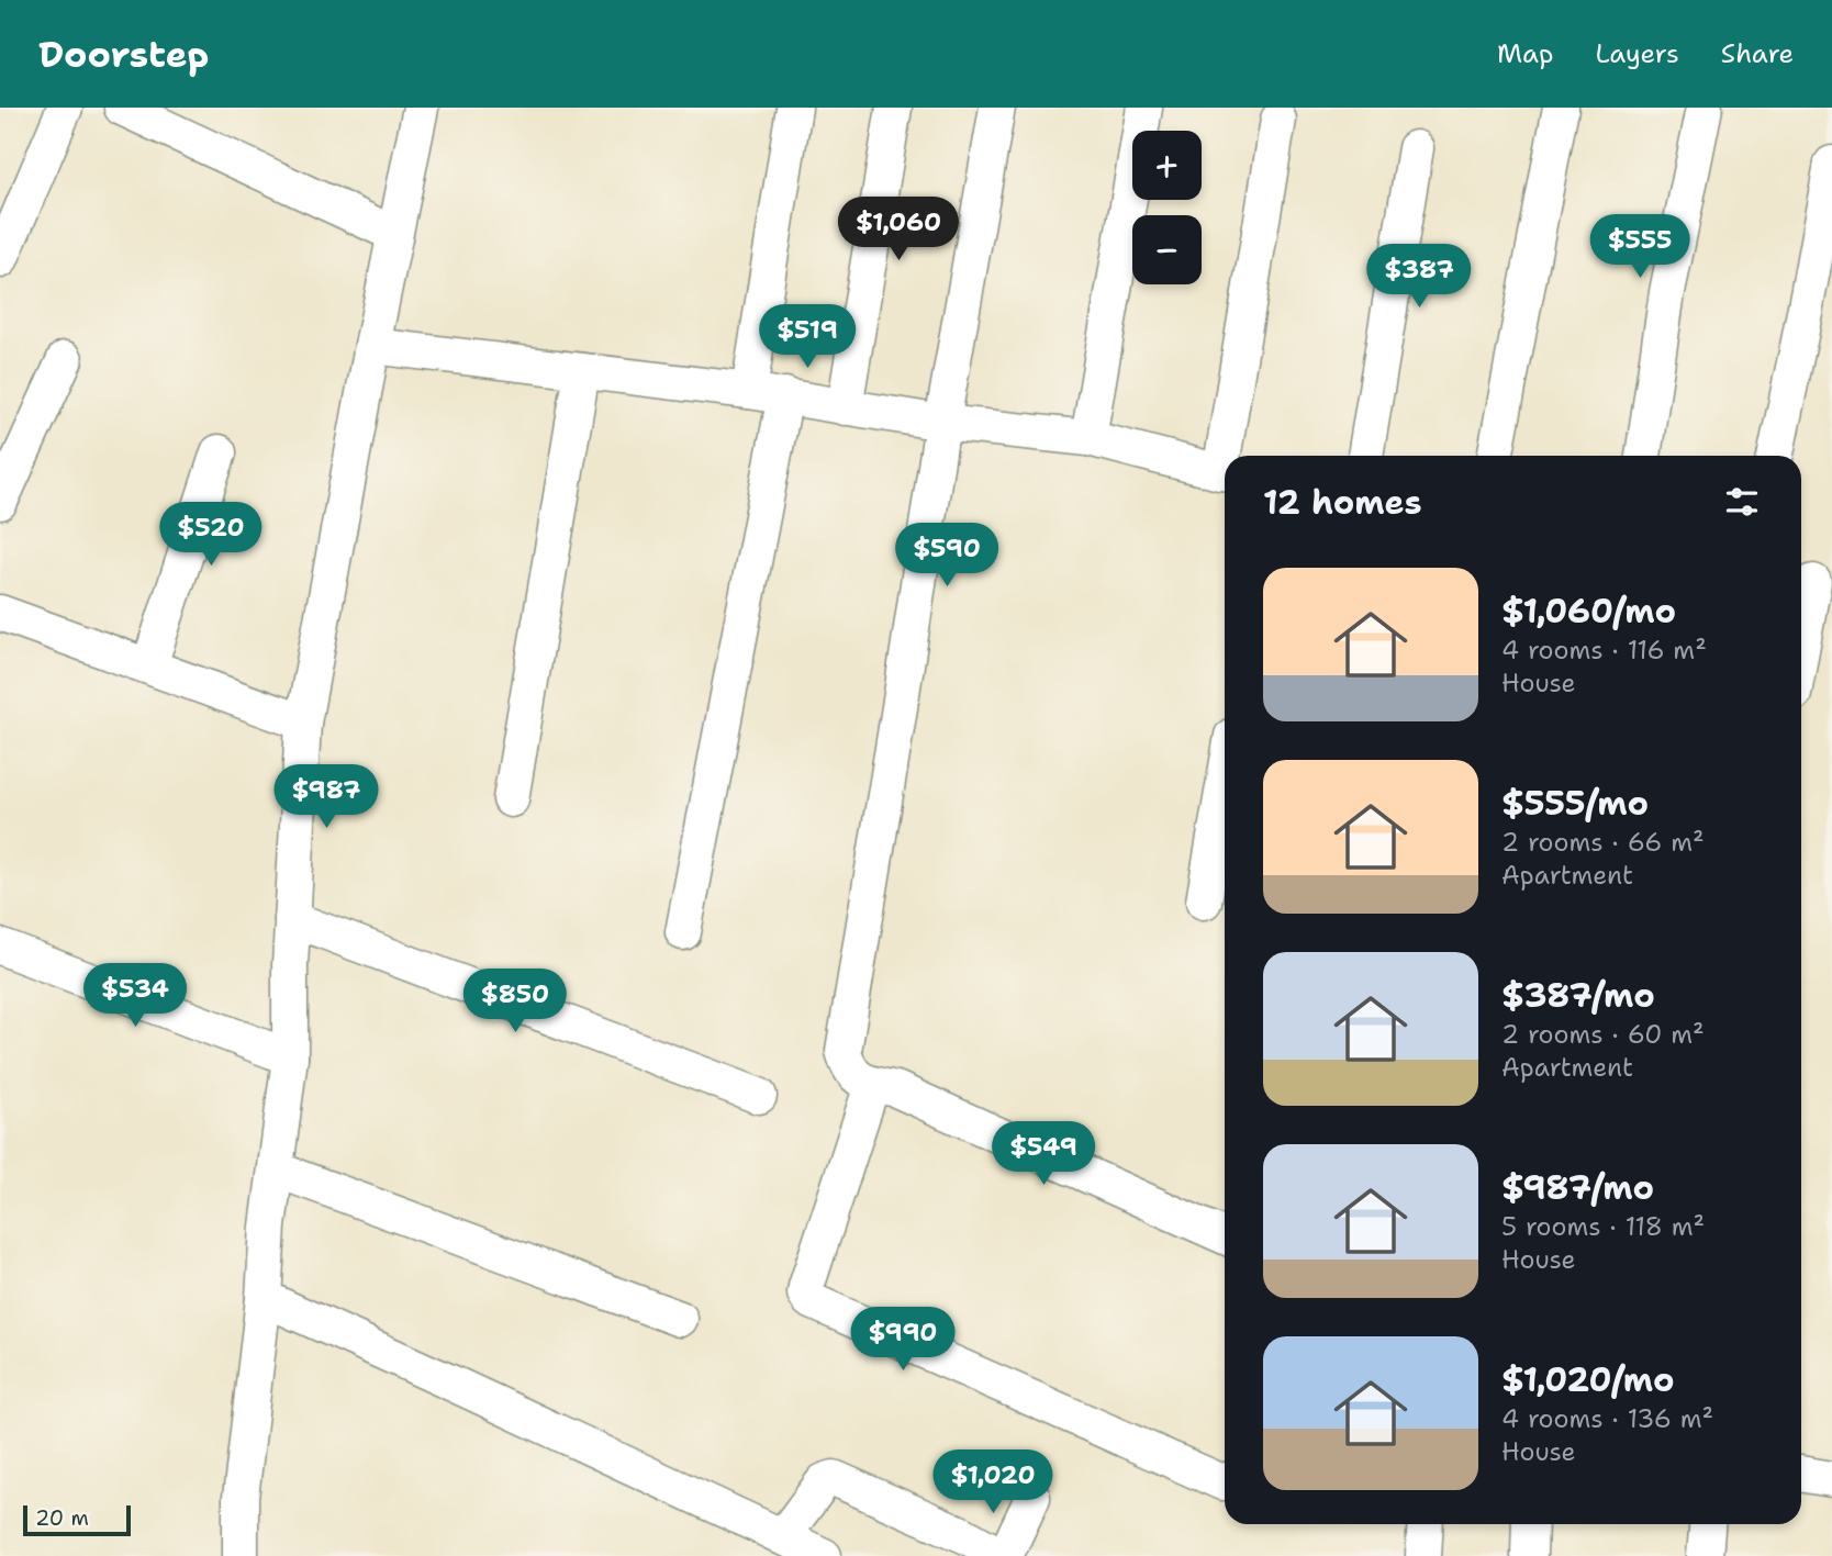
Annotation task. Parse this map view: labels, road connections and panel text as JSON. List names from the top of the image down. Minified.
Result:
{"scale_bar":"20 m","page":{"header":"Doorstep","nav":["Map","Layers","Share"],"map_buttons":["+","−"],"price":["$1,060","$555","$387","$519","$520","$590","$987","$534","$850","$549","$990","$1,020"],"heading":"12 homes","list":[{"name":"$1,060/mo","note":"4 rooms · 116 m² · House"},{"name":"$555/mo","note":"2 rooms · 66 m² · Apartment"},{"name":"$387/mo","note":"2 rooms · 60 m² · Apartment"},{"name":"$987/mo","note":"5 rooms · 118 m² · House"},{"name":"$1,020/mo","note":"4 rooms · 136 m² · House"}],"scale":"20 m"}}
